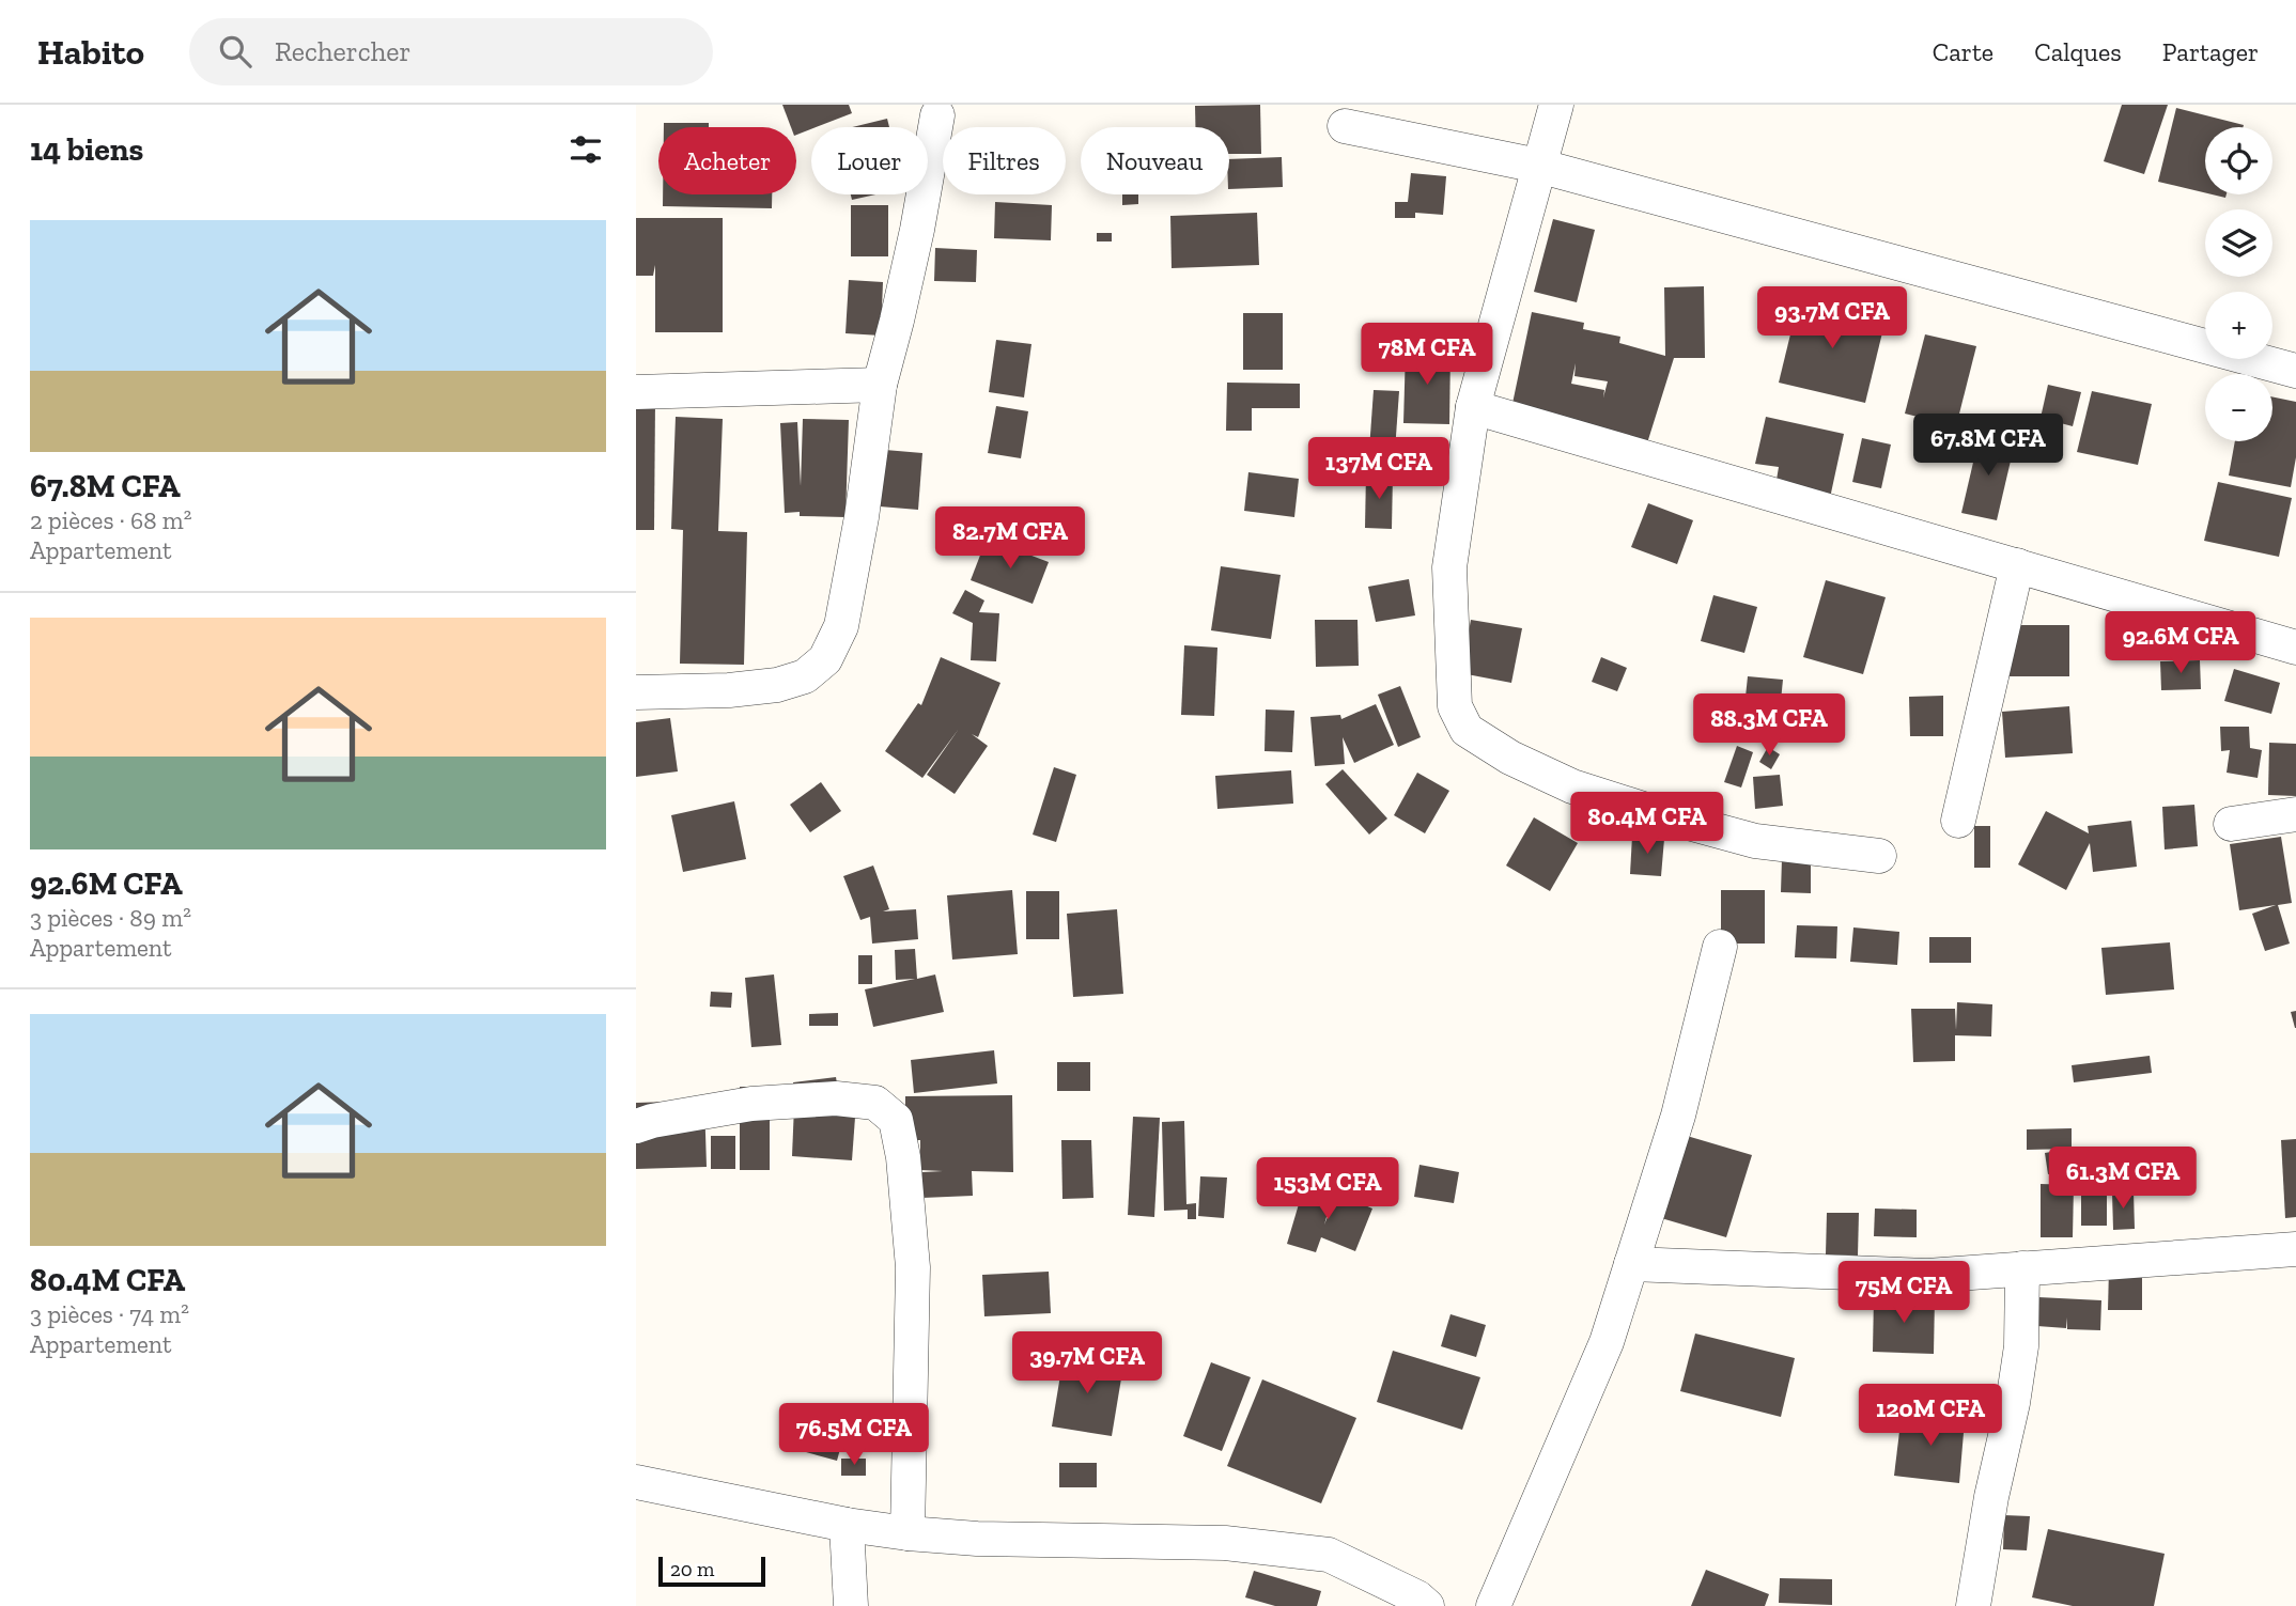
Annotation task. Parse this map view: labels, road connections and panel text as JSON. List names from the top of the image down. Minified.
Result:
{"scale_bar":"20 m","page":{"header":"Habito","search":"Rechercher","nav":["Carte","Calques","Partager"],"heading":"14 biens","map_buttons":["+","−"],"chip":["Acheter","Louer","Filtres","Nouveau"],"list":[{"name":"67.8M CFA","note":"2 pièces · 68 m² · Appartement"},{"name":"92.6M CFA","note":"3 pièces · 89 m² · Appartement"},{"name":"80.4M CFA","note":"3 pièces · 74 m² · Appartement"}],"price":["93.7M CFA","78M CFA","67.8M CFA","137M CFA","82.7M CFA","92.6M CFA","88.3M CFA","80.4M CFA","61.3M CFA","153M CFA","75M CFA","39.7M CFA","120M CFA","76.5M CFA"],"scale":"20 m"}}
